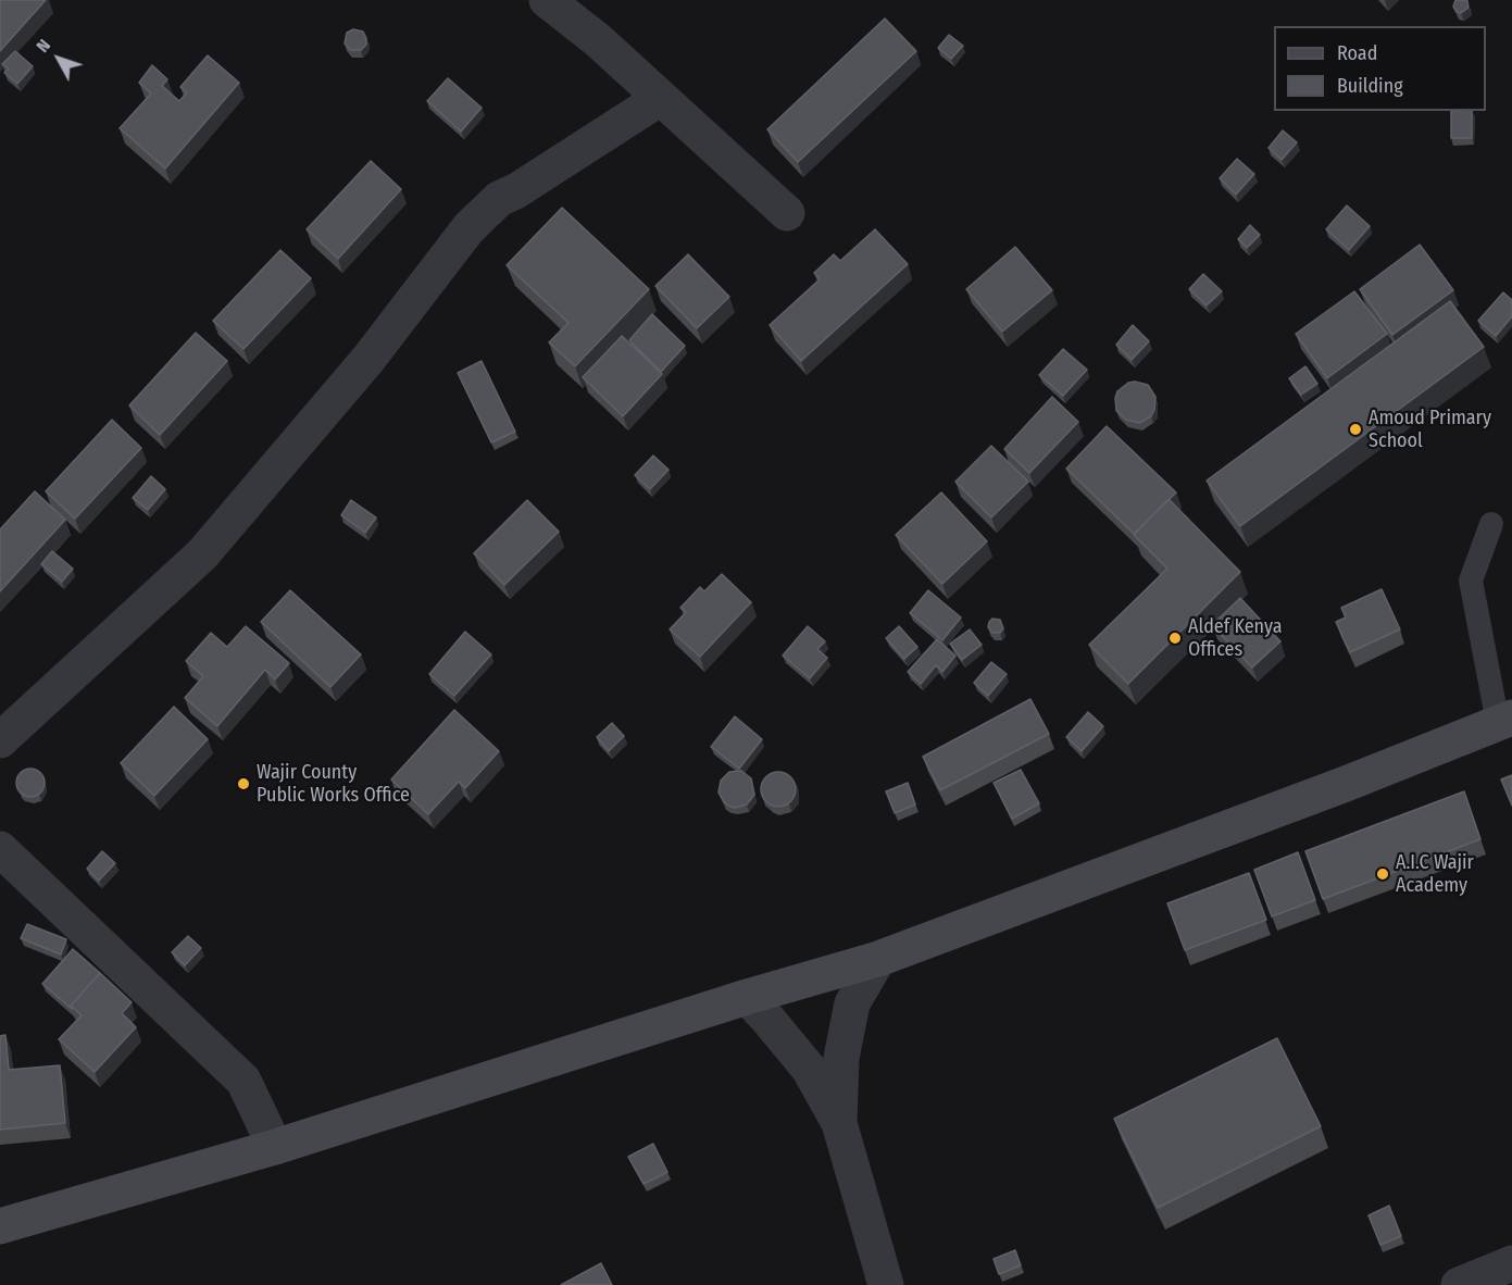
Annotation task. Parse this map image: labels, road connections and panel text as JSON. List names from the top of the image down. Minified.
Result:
{"places":["Amoud Primary School","Aldef Kenya Offices","Wajir County Public Works Office","A.I.C Wajir Academy"],"legend":["Road","Building"],"north":"top left"}
